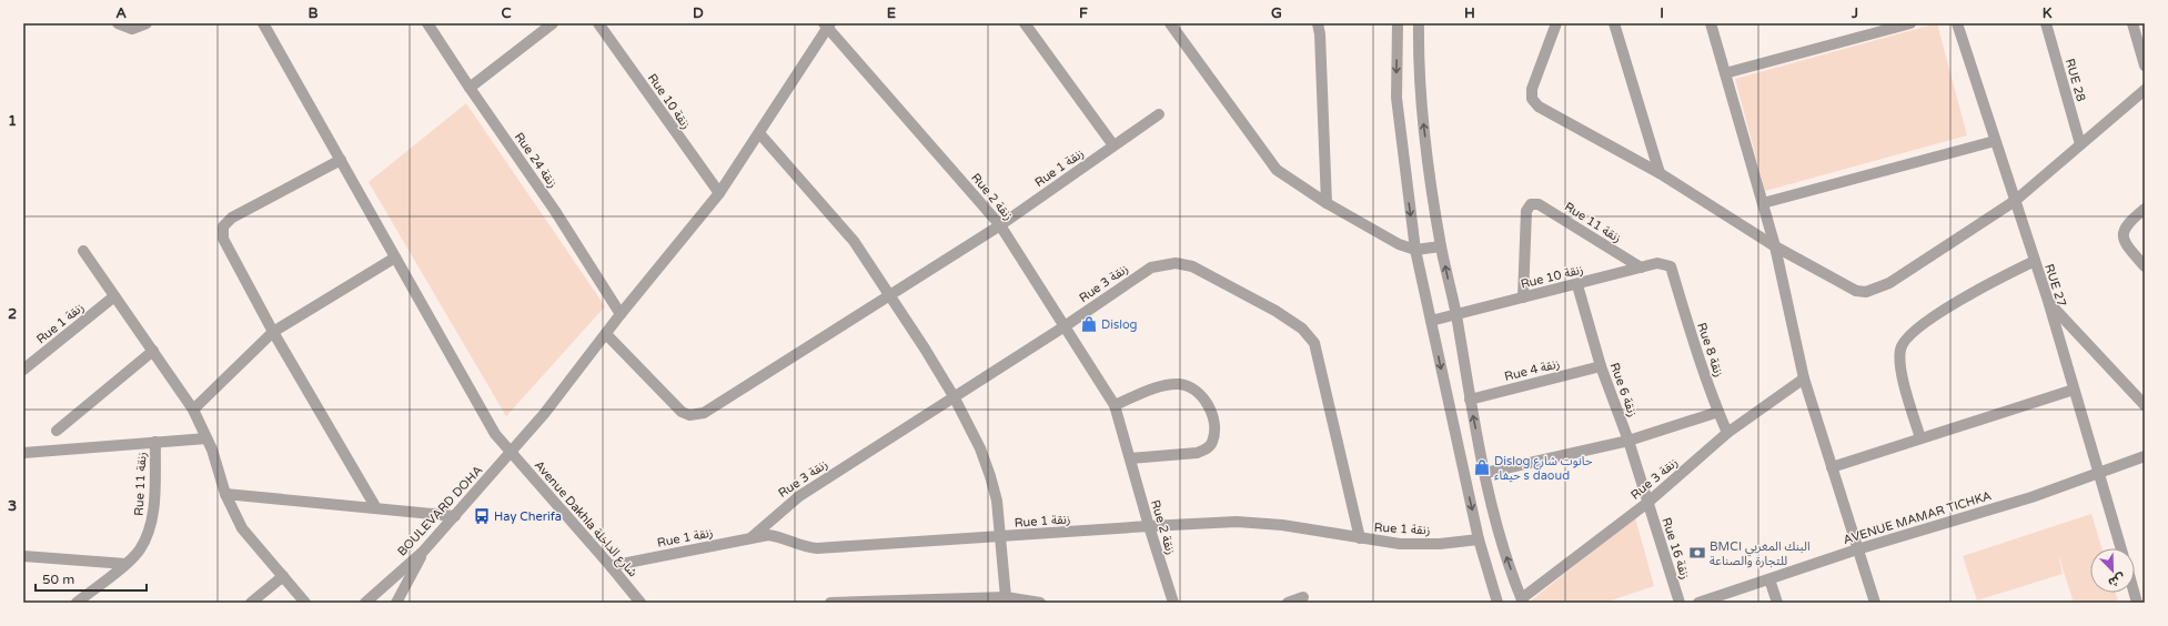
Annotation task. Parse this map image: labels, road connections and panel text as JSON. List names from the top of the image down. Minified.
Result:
{"streets":{"street":["RUE 28","Rue 10 زنقة","Rue 24 زنقة","Rue 1 زنقة","Rue 2 زنقة","Rue 11 زنقة","Rue 3 زنقة","RUE 27","Rue 8 زنقة","Rue 4 زنقة","Rue 6 زنقة","BOULEVARD DOHA","AVENUE MAMAR TICHKA","Avenue Dakhla شارع الداخلة","Rue 16 زنقة"]},"crossings":[["Rue 10 زنقة","Rue 11 زنقة"],["Rue 10 زنقة","Rue 8 زنقة"],["Rue 10 زنقة","Rue 6 زنقة"],["Rue 10 زنقة","BOULEVARD DOHA"],["Rue 24 زنقة","BOULEVARD DOHA"],["Rue 1 زنقة","Rue 2 زنقة"],["Rue 1 زنقة","Rue 3 زنقة"],["Rue 1 زنقة","BOULEVARD DOHA"],["Rue 1 زنقة","Avenue Dakhla شارع الداخلة"],["Rue 2 زنقة","Rue 3 زنقة"],["Rue 2 زنقة","BOULEVARD DOHA"],["Rue 3 زنقة","Rue 8 زنقة"],["Rue 3 زنقة","Rue 6 زنقة"],["Rue 3 زنقة","Rue 16 زنقة"],["RUE 27","AVENUE MAMAR TICHKA"],["Rue 4 زنقة","Rue 6 زنقة"],["Rue 6 زنقة","Rue 16 زنقة"],["BOULEVARD DOHA","Avenue Dakhla شارع الداخلة"]],"places":{"shop":["Dislog","Dislog حانوت شارع حيفاء s daoud"],"bus stop":["Hay Cherifa"],"bank":["BMCI البنك المغربي للتجارة والصناعة"]},"scale_bar":"50 m","north":"bottom right","grid":{"columns":["A","B","C","D","E","F","G","H","I","J","K"],"rows":["1","2","3"]}}
